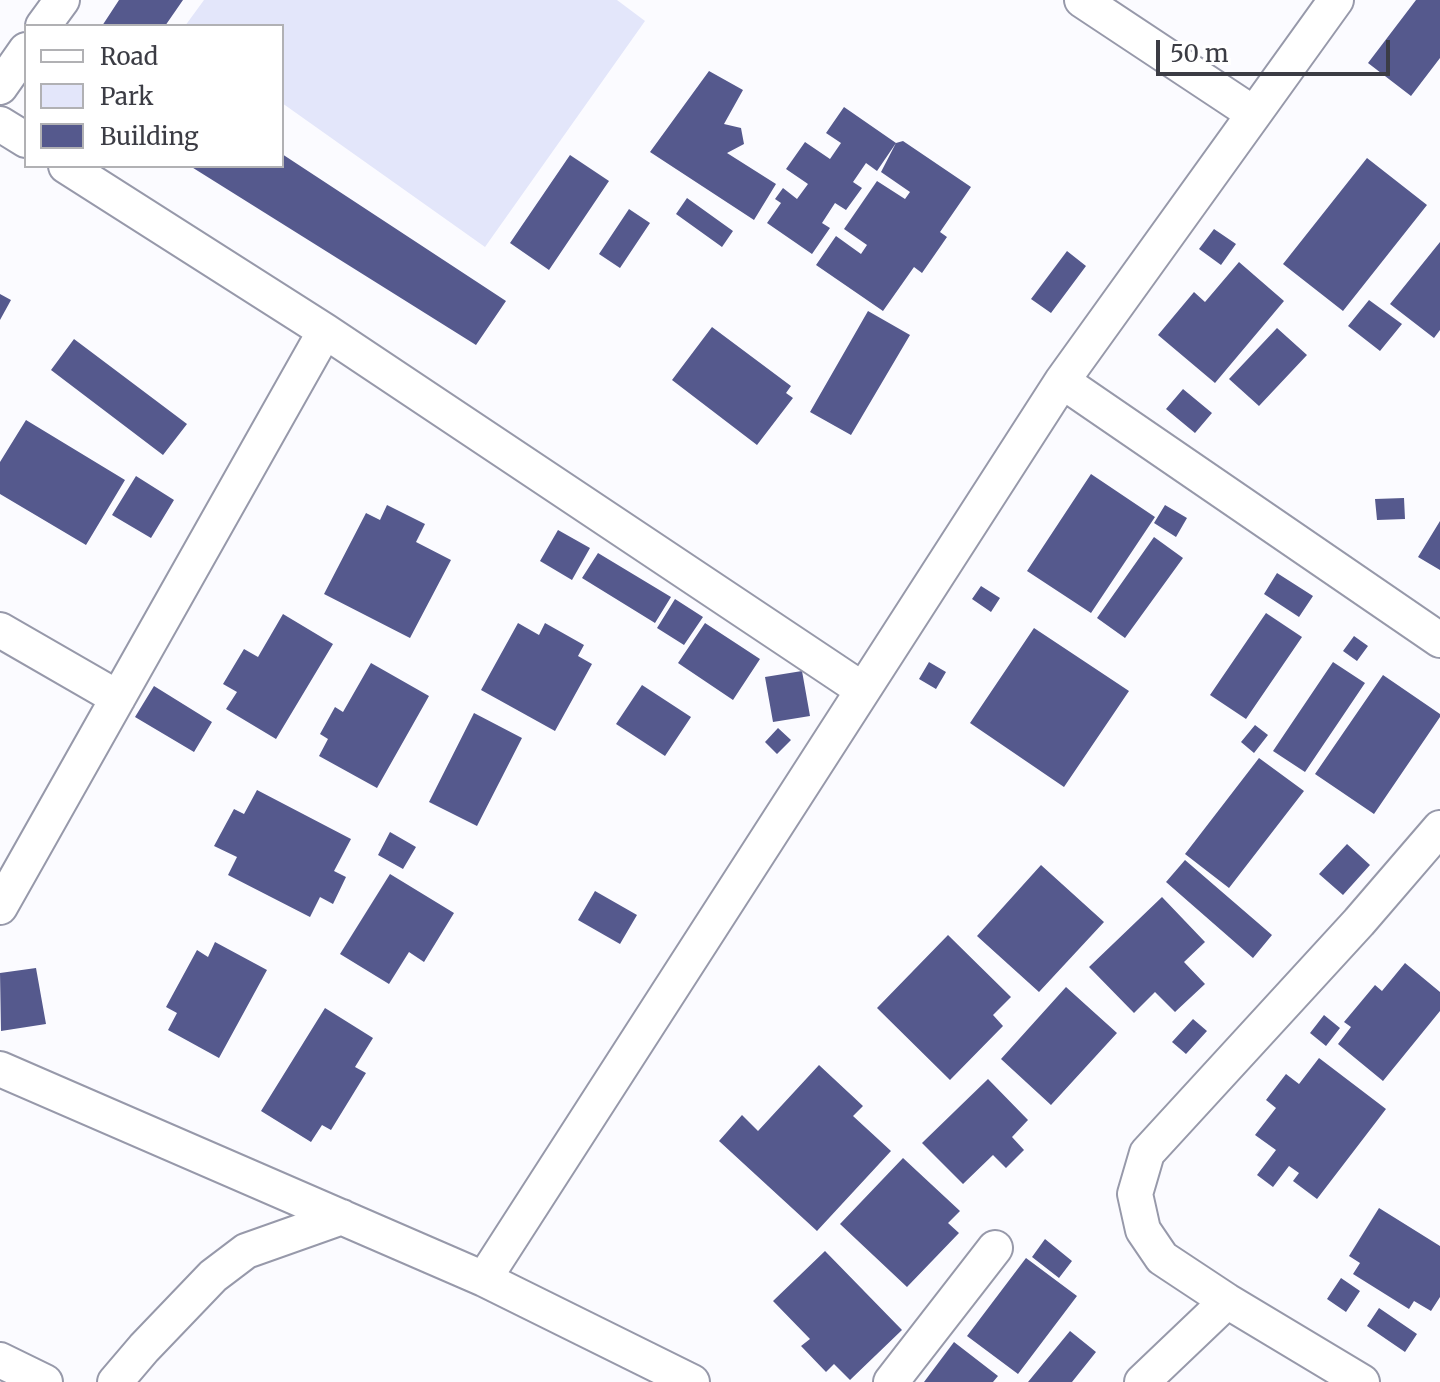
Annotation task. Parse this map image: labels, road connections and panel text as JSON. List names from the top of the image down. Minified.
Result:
{"legend":["Road","Park","Building"],"scale_bar":"50 m"}
